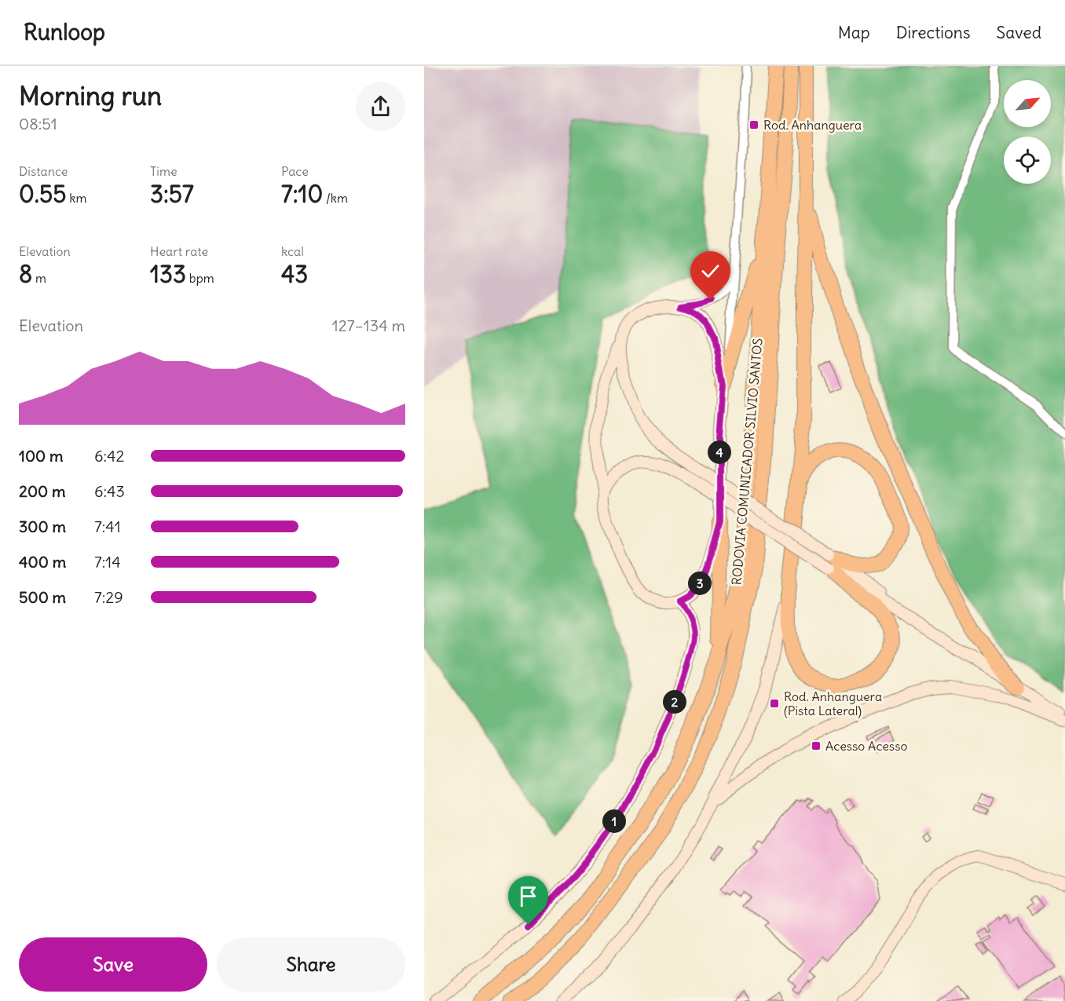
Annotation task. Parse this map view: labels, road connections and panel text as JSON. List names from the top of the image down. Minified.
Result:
{"streets":{"highway":["RODOVIA COMUNICADOR SILVIO SANTOS"]},"places":{"transit":["Rod. Anhanguera","Rod. Anhanguera (Pista Lateral)","Acesso Acesso"]},"north":"top right","page":{"header":"Runloop","nav":["Map","Directions","Saved"],"heading":["Morning run","08:51"],"stats":[["Distance","0.55 km"],["Time","3:57"],["Pace","7:10 /km"],["Elevation","8 m"],["Heart rate","133 bpm"],["kcal","43"]],"chart":["Elevation","127–134 m"],"list":[{"name":"100 m","note":"6:42"},{"name":"200 m","note":"6:43"},{"name":"300 m","note":"7:41"},{"name":"400 m","note":"7:14"},{"name":"500 m","note":"7:29"}],"pins":["4","3","2","1"],"buttons":["Save","Share"]}}
